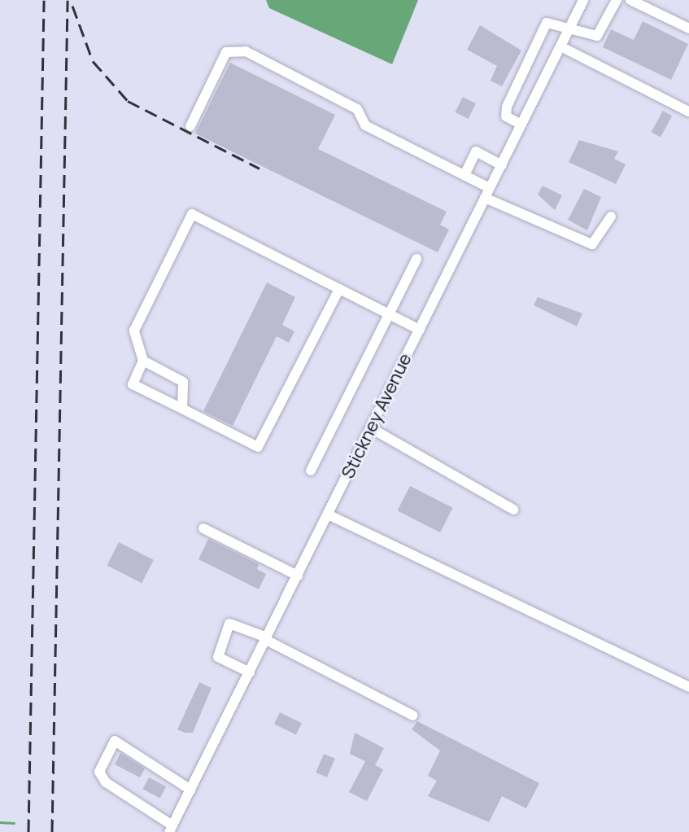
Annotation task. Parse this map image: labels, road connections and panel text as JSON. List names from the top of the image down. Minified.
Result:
{"streets":{"street":["Stickney Avenue"]}}
